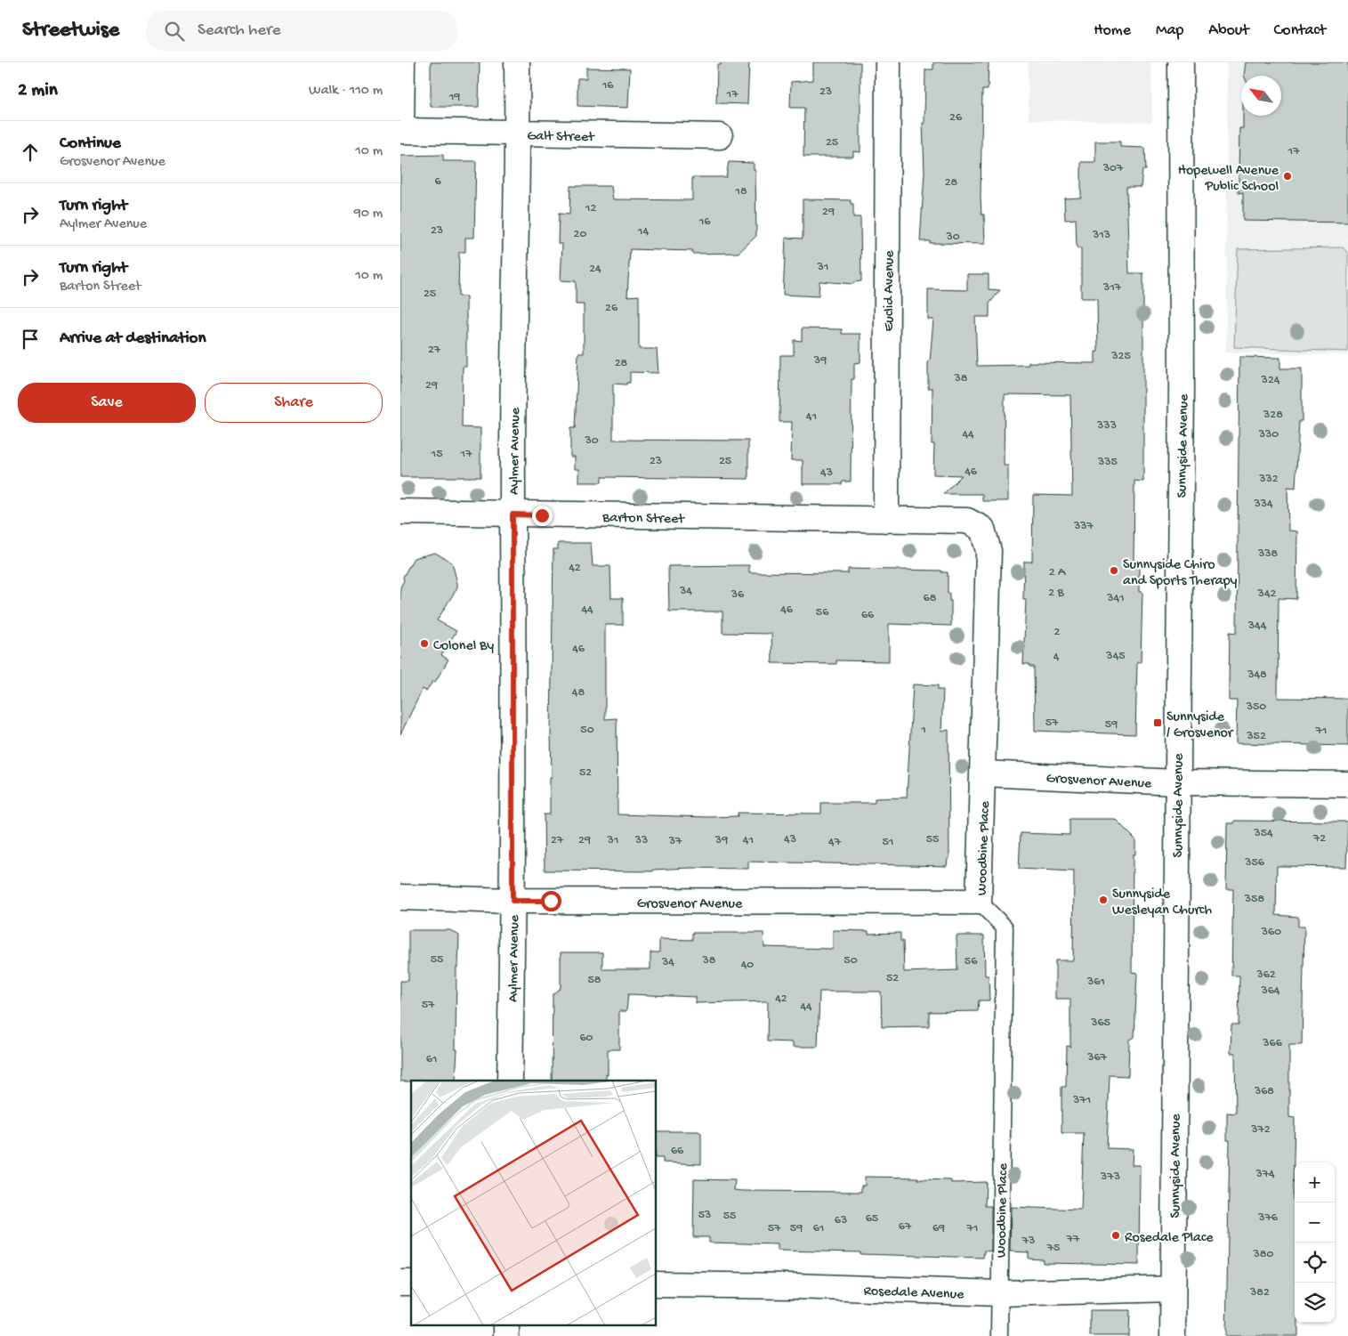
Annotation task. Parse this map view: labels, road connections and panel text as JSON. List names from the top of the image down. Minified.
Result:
{"streets":{"street":["Galt Street","Euclid Avenue","Sunnyside Avenue","Aylmer Avenue","Barton Street","Grosvenor Avenue","Woodbine Place","Rosedale Avenue"]},"crossings":[["Galt Street","Aylmer Avenue"],["Euclid Avenue","Barton Street"],["Euclid Avenue","Woodbine Place"],["Sunnyside Avenue","Grosvenor Avenue"],["Sunnyside Avenue","Rosedale Avenue"],["Aylmer Avenue","Barton Street"],["Aylmer Avenue","Grosvenor Avenue"],["Barton Street","Woodbine Place"],["Grosvenor Avenue","Woodbine Place"],["Woodbine Place","Rosedale Avenue"]],"places":{"other":["Hopewell Avenue Public School","Sunnyside Chiro and Sports Therapy","Colonel By","Sunnyside Wesleyan Church","Rosedale Place"],"transit":["Sunnyside / Grosvenor"]},"house_numbers":["16","23","17","19","26","25","17","307","6","28","18","12","29","16","23","14","20","313","30","31","24","317","25","26","27","325","39","28","38","324","29","328","41","333","44","330","30","15","17","23","25","335","46","43","332","334","337","338","42","2 A","34","2 B","342","36","68","341","44","46","56","66","344","2","46","345","4","348","48","350","57","59","50","1","71","352","52","354","72","43","55","27","29","31","33","39","41","37","47","51","356","358","360","55","38","50","56","34","40","362","52","58","361","364","42","57","44","365","60","366","367","61","368","371","372","66","374","373","53","55","376","65","63","67","57","59","61","69","71","77","73","75","380","382"],"north":"top left","page":{"header":"Streetwise","search":"Search here","nav":["Home","Map","About","Contact"],"heading":["2 min","Walk · 110 m"],"list":[["Continue","Grosvenor Avenue","10 m"],["Turn right","Aylmer Avenue","90 m"],["Turn right","Barton Street","10 m"],"Arrive at destination"],"buttons":["Save","Share"],"map_buttons":["+","−"]}}
